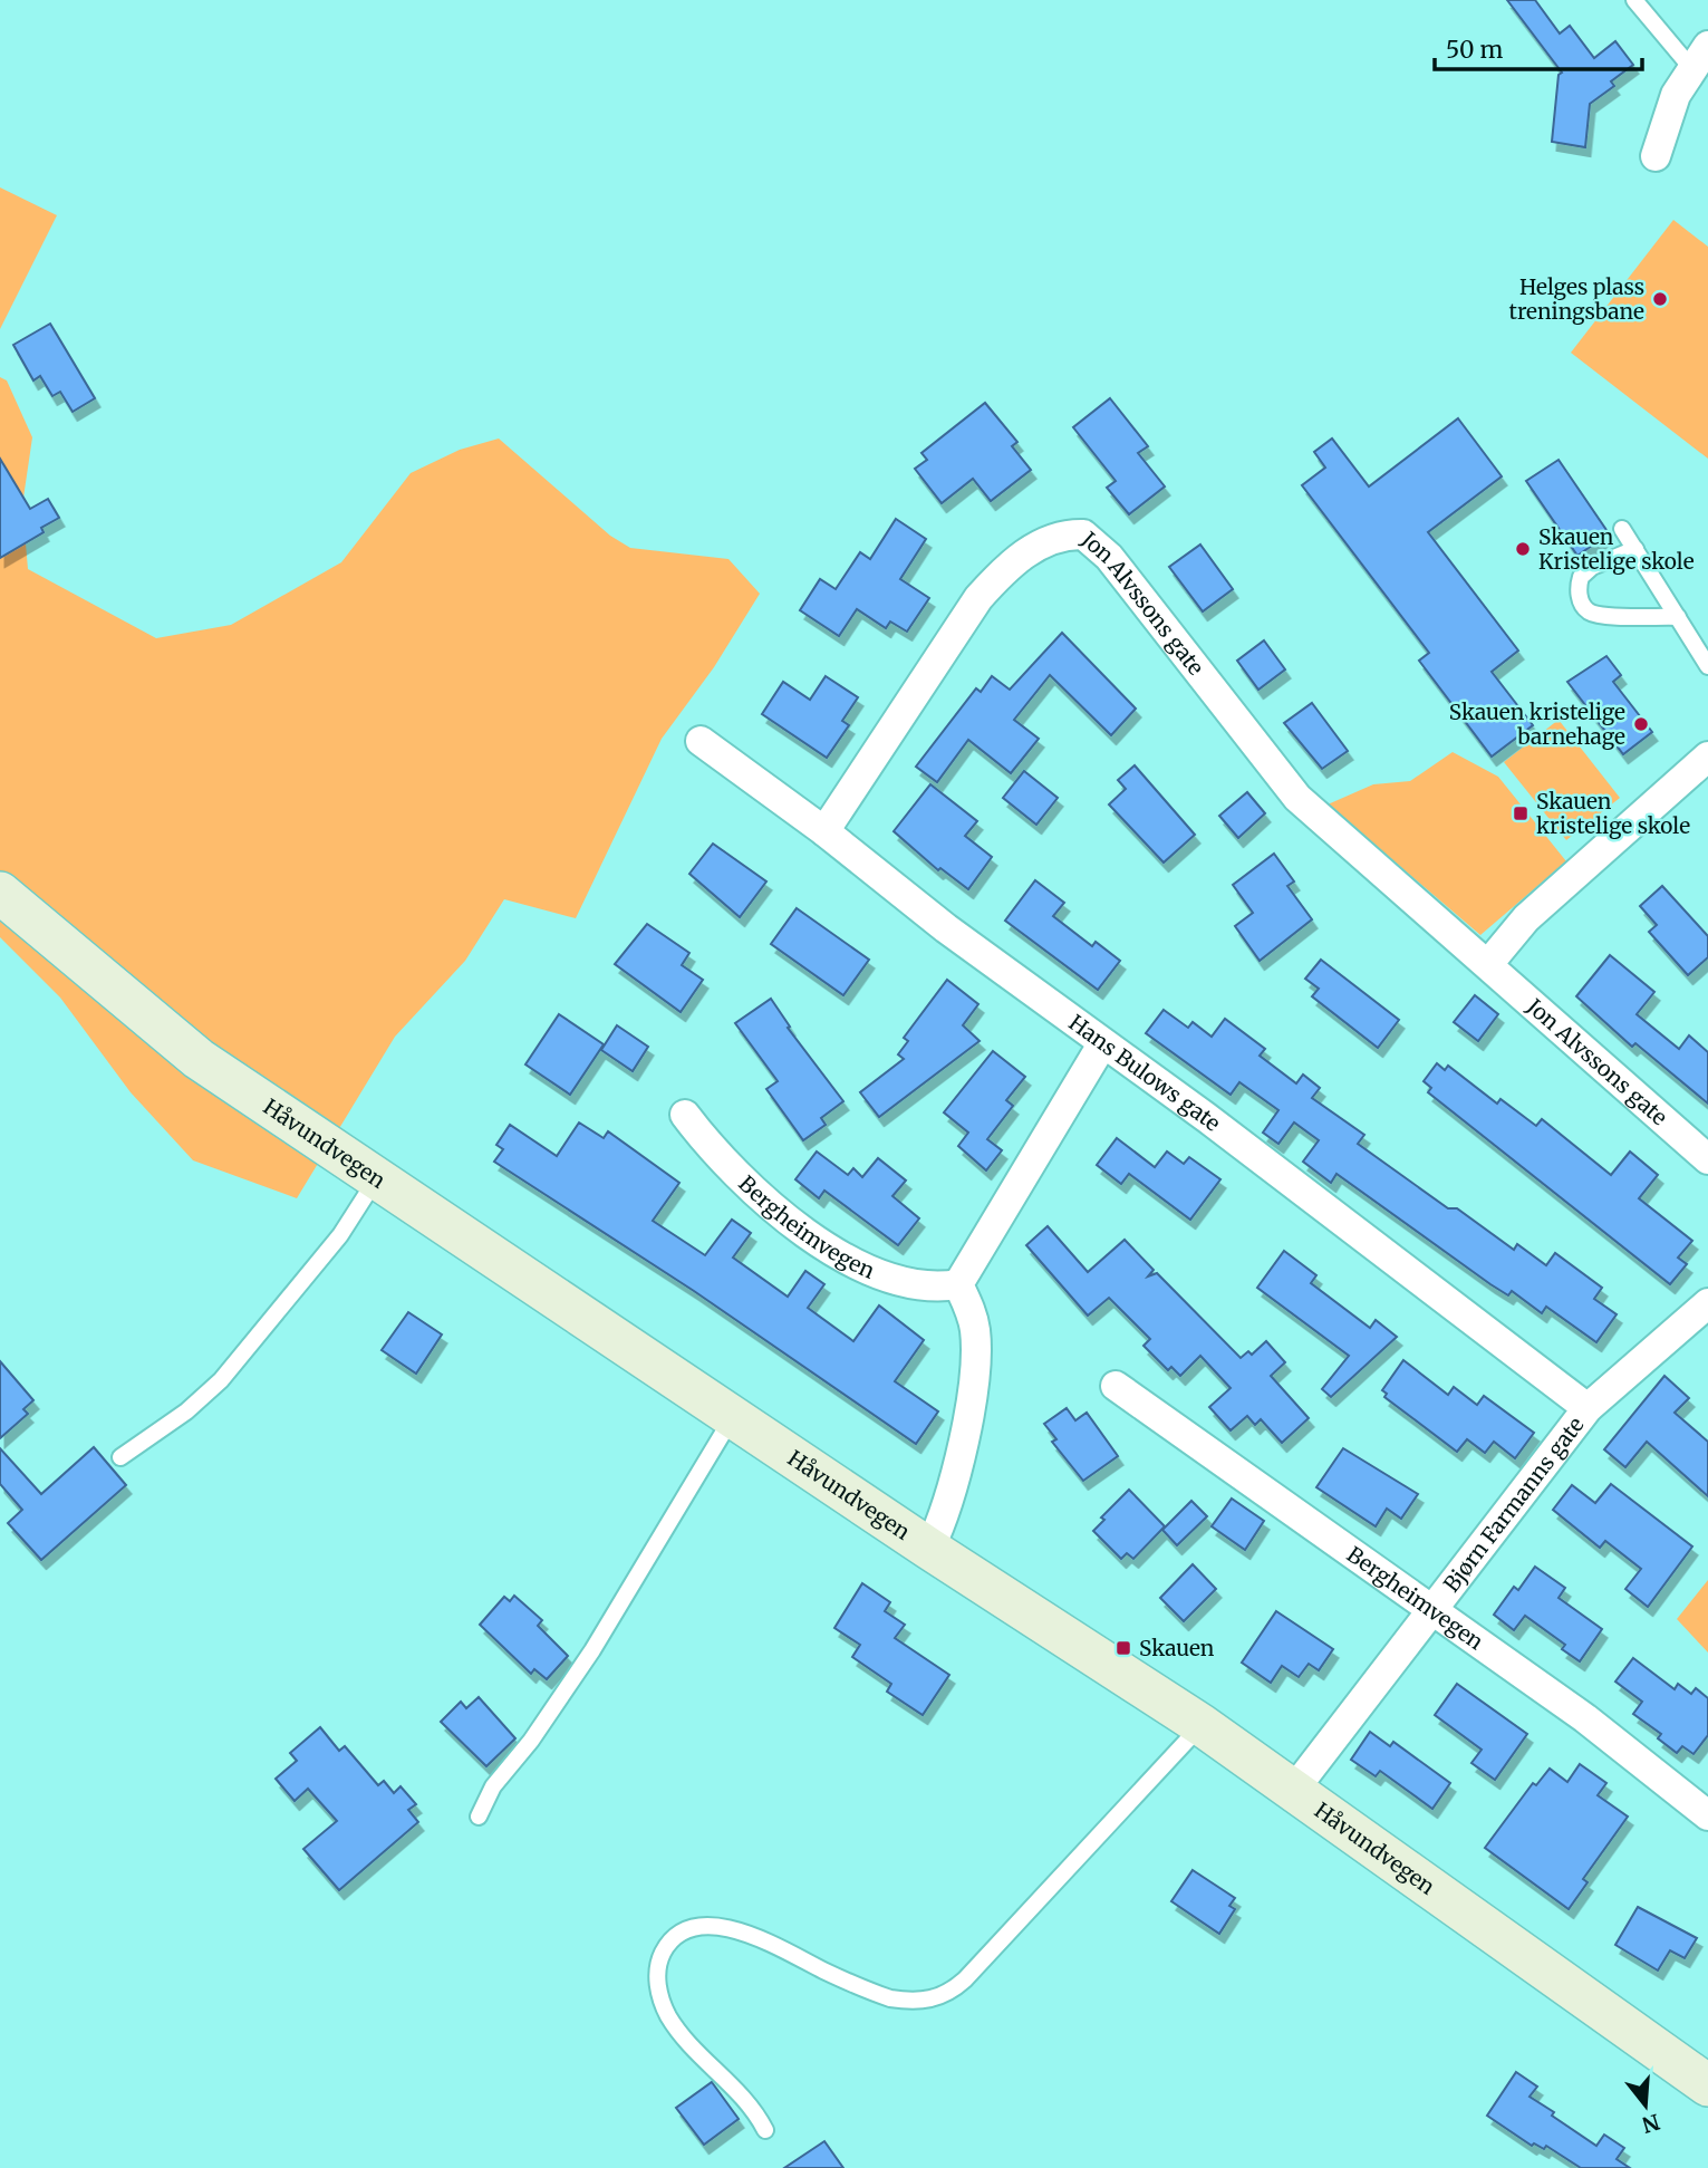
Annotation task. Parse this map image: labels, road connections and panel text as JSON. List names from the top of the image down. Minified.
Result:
{"streets":{"main road":["Håvundvegen"],"street":["Jon Alvssons gate","Hans Bulows gate","Bergheimvegen","Bjørn Farmanns gate"]},"crossings":[["Jon Alvssons gate","Hans Bulows gate"],["Hans Bulows gate","Bjørn Farmanns gate"],["Håvundvegen","Bjørn Farmanns gate"],["Bergheimvegen","Bjørn Farmanns gate"]],"places":{"other":["Helges plass treningsbane","Skauen Kristelige skole","Skauen kristelige barnehage"],"transit":["Skauen kristelige skole","Skauen"]},"scale_bar":"50 m","north":"bottom"}
